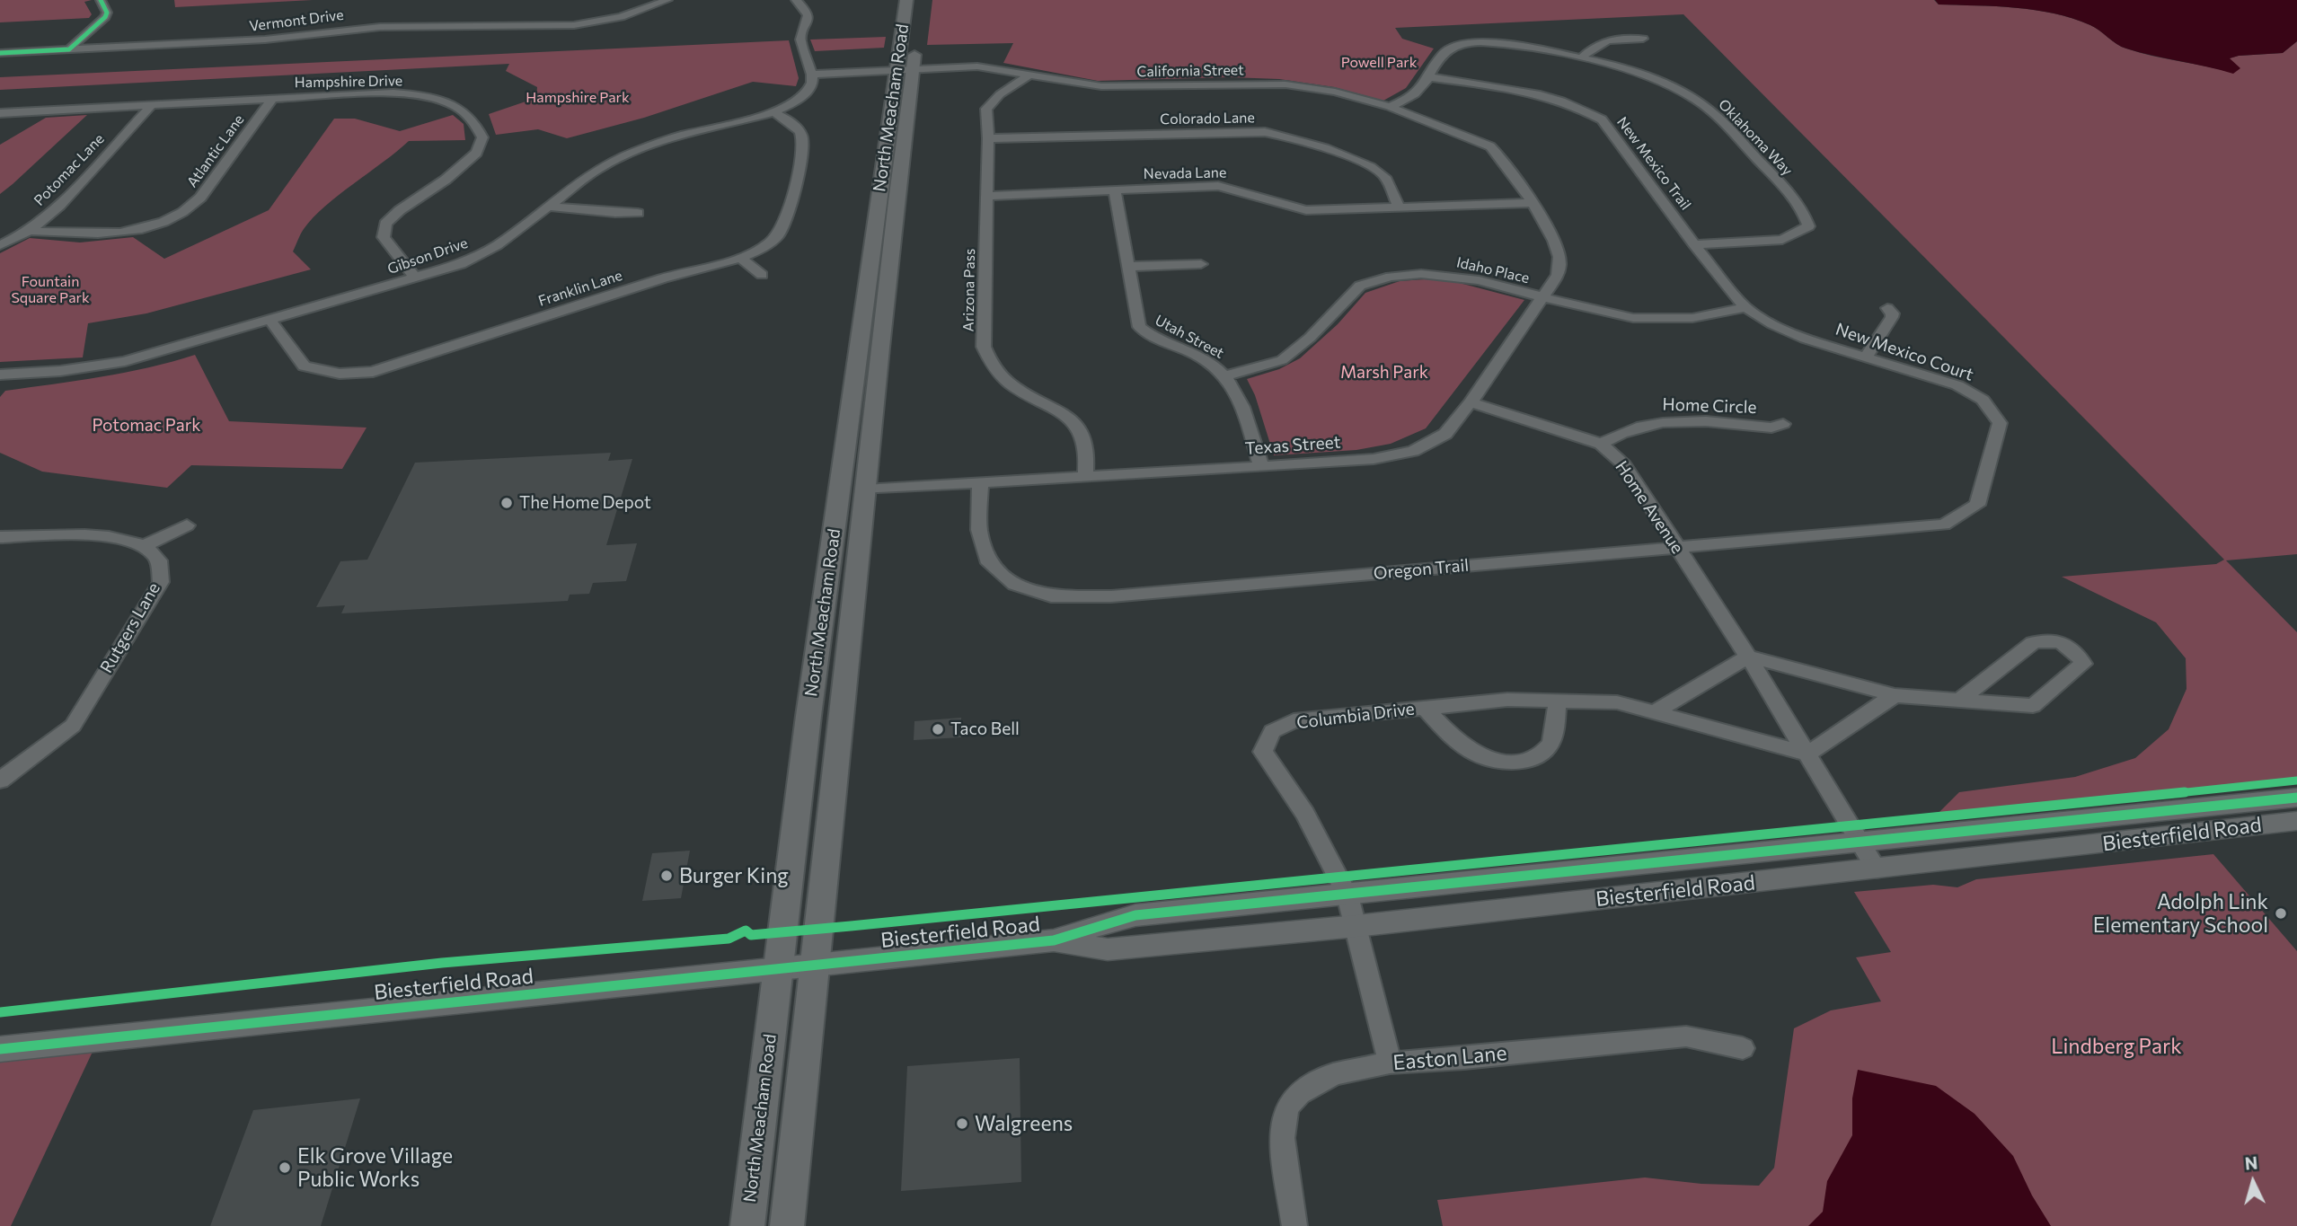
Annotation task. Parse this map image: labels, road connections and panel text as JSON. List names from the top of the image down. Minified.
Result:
{"streets":{"main road":["North Meacham Road"],"street":["Vermont Drive","California Street","Hampshire Drive","Colorado Lane","Oklahoma Way","Atlantic Lane","New Mexico Trail","Potomac Lane","Nevada Lane","Gibson Drive","Idaho Place","Franklin Lane","Arizona Pass","Utah Street","New Mexico Court","Home Circle","Texas Street","Home Avenue","Oregon Trail","Rutgers Lane","Columbia Drive","Biesterfield Road","Easton Lane"]},"crossings":[["California Street","North Meacham Road"],["California Street","Nevada Lane"],["California Street","Gibson Drive"],["California Street","Arizona Pass"],["California Street","Texas Street"],["Hampshire Drive","Atlantic Lane"],["Hampshire Drive","Potomac Lane"],["Hampshire Drive","Gibson Drive"],["North Meacham Road","Texas Street"],["North Meacham Road","Biesterfield Road"],["Colorado Lane","Nevada Lane"],["Colorado Lane","Arizona Pass"],["Oklahoma Way","New Mexico Trail"],["Atlantic Lane","Potomac Lane"],["New Mexico Trail","Idaho Place"],["New Mexico Trail","New Mexico Court"],["Nevada Lane","Arizona Pass"],["Nevada Lane","Utah Street"],["Nevada Lane","Texas Street"],["Gibson Drive","Franklin Lane"],["Idaho Place","Utah Street"],["Idaho Place","New Mexico Court"],["Idaho Place","Texas Street"],["Arizona Pass","Texas Street"],["Utah Street","Texas Street"],["New Mexico Court","Oregon Trail"],["Home Circle","Home Avenue"],["Texas Street","Home Avenue"],["Texas Street","Oregon Trail"],["Home Avenue","Oregon Trail"],["Home Avenue","Columbia Drive"],["Home Avenue","Biesterfield Road"],["Columbia Drive","Biesterfield Road"],["Columbia Drive","Easton Lane"]],"parks":["Powell Park","Hampshire Park","Fountain Square Park","Marsh Park","Potomac Park","Lindberg Park"],"places":["The Home Depot","Taco Bell","Burger King","Adolph Link Elementary School","Walgreens","Elk Grove Village Public Works"],"north":"top"}
